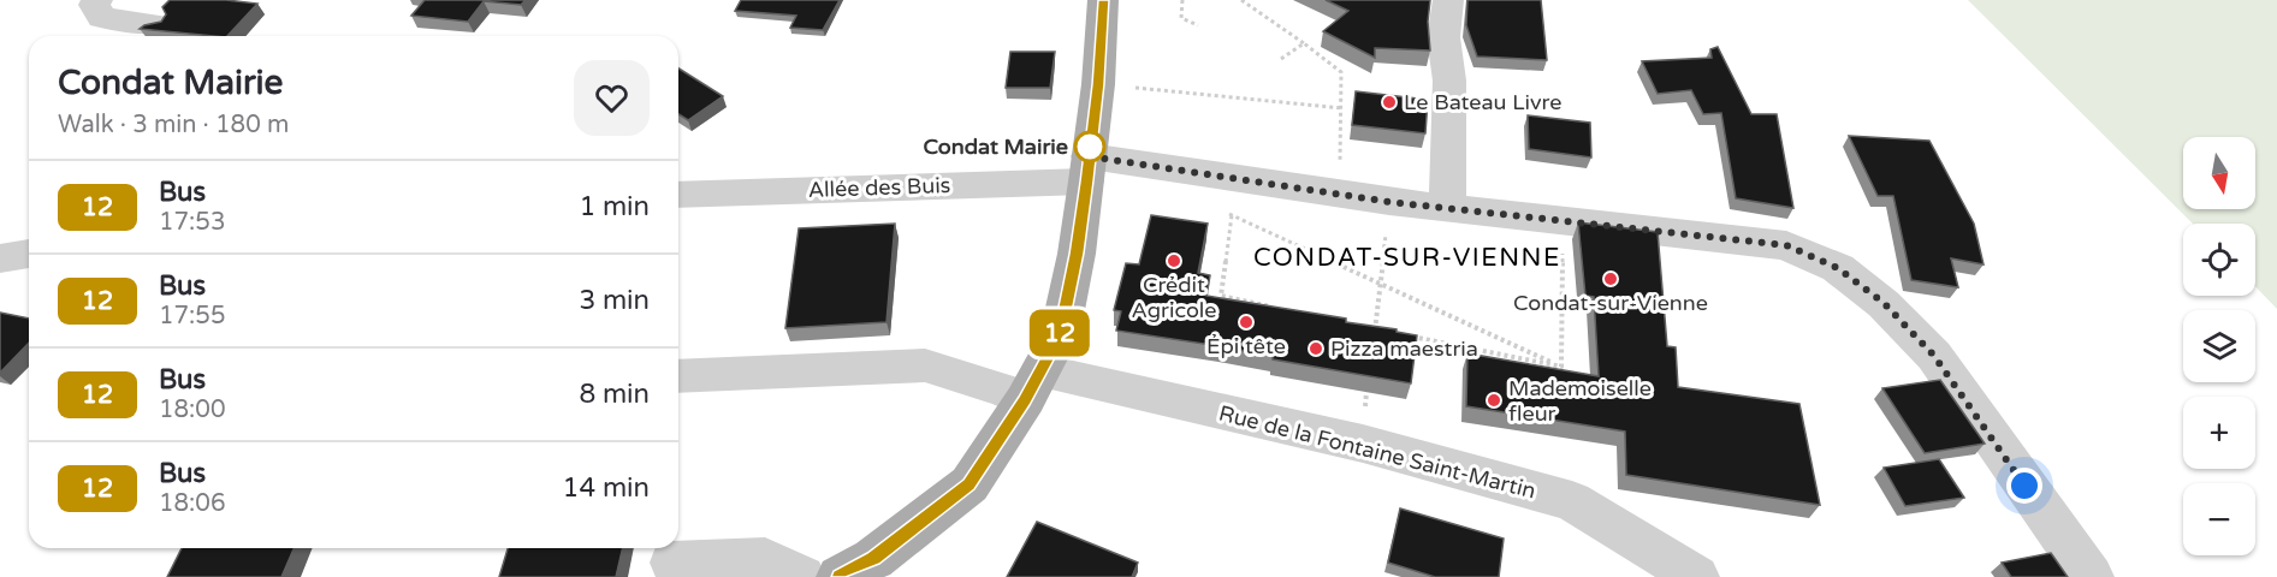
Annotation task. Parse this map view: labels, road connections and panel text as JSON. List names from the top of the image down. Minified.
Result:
{"streets":{"street":["Allée des Buis","Rue de la Fontaine Saint-Martin"]},"districts":["CONDAT-SUR-VIENNE"],"places":["Le Bateau Livre","Condat Mairie","Crédit Agricole","Condat-sur-Vienne","Épi tête","Pizza maestria","Mademoiselle fleur"],"lines":["bus line 12"],"north":"bottom","page":{"on_map":"12","heading":["Condat Mairie","Walk · 3 min · 180 m"],"map_buttons":["+","−"],"list":[{"mark":"12","name":"Bus","note":"17:53","value":"1 min"},{"mark":"12","name":"Bus","note":"17:55","value":"3 min"},{"mark":"12","name":"Bus","note":"18:00","value":"8 min"},{"mark":"12","name":"Bus","note":"18:06","value":"14 min"}]}}
